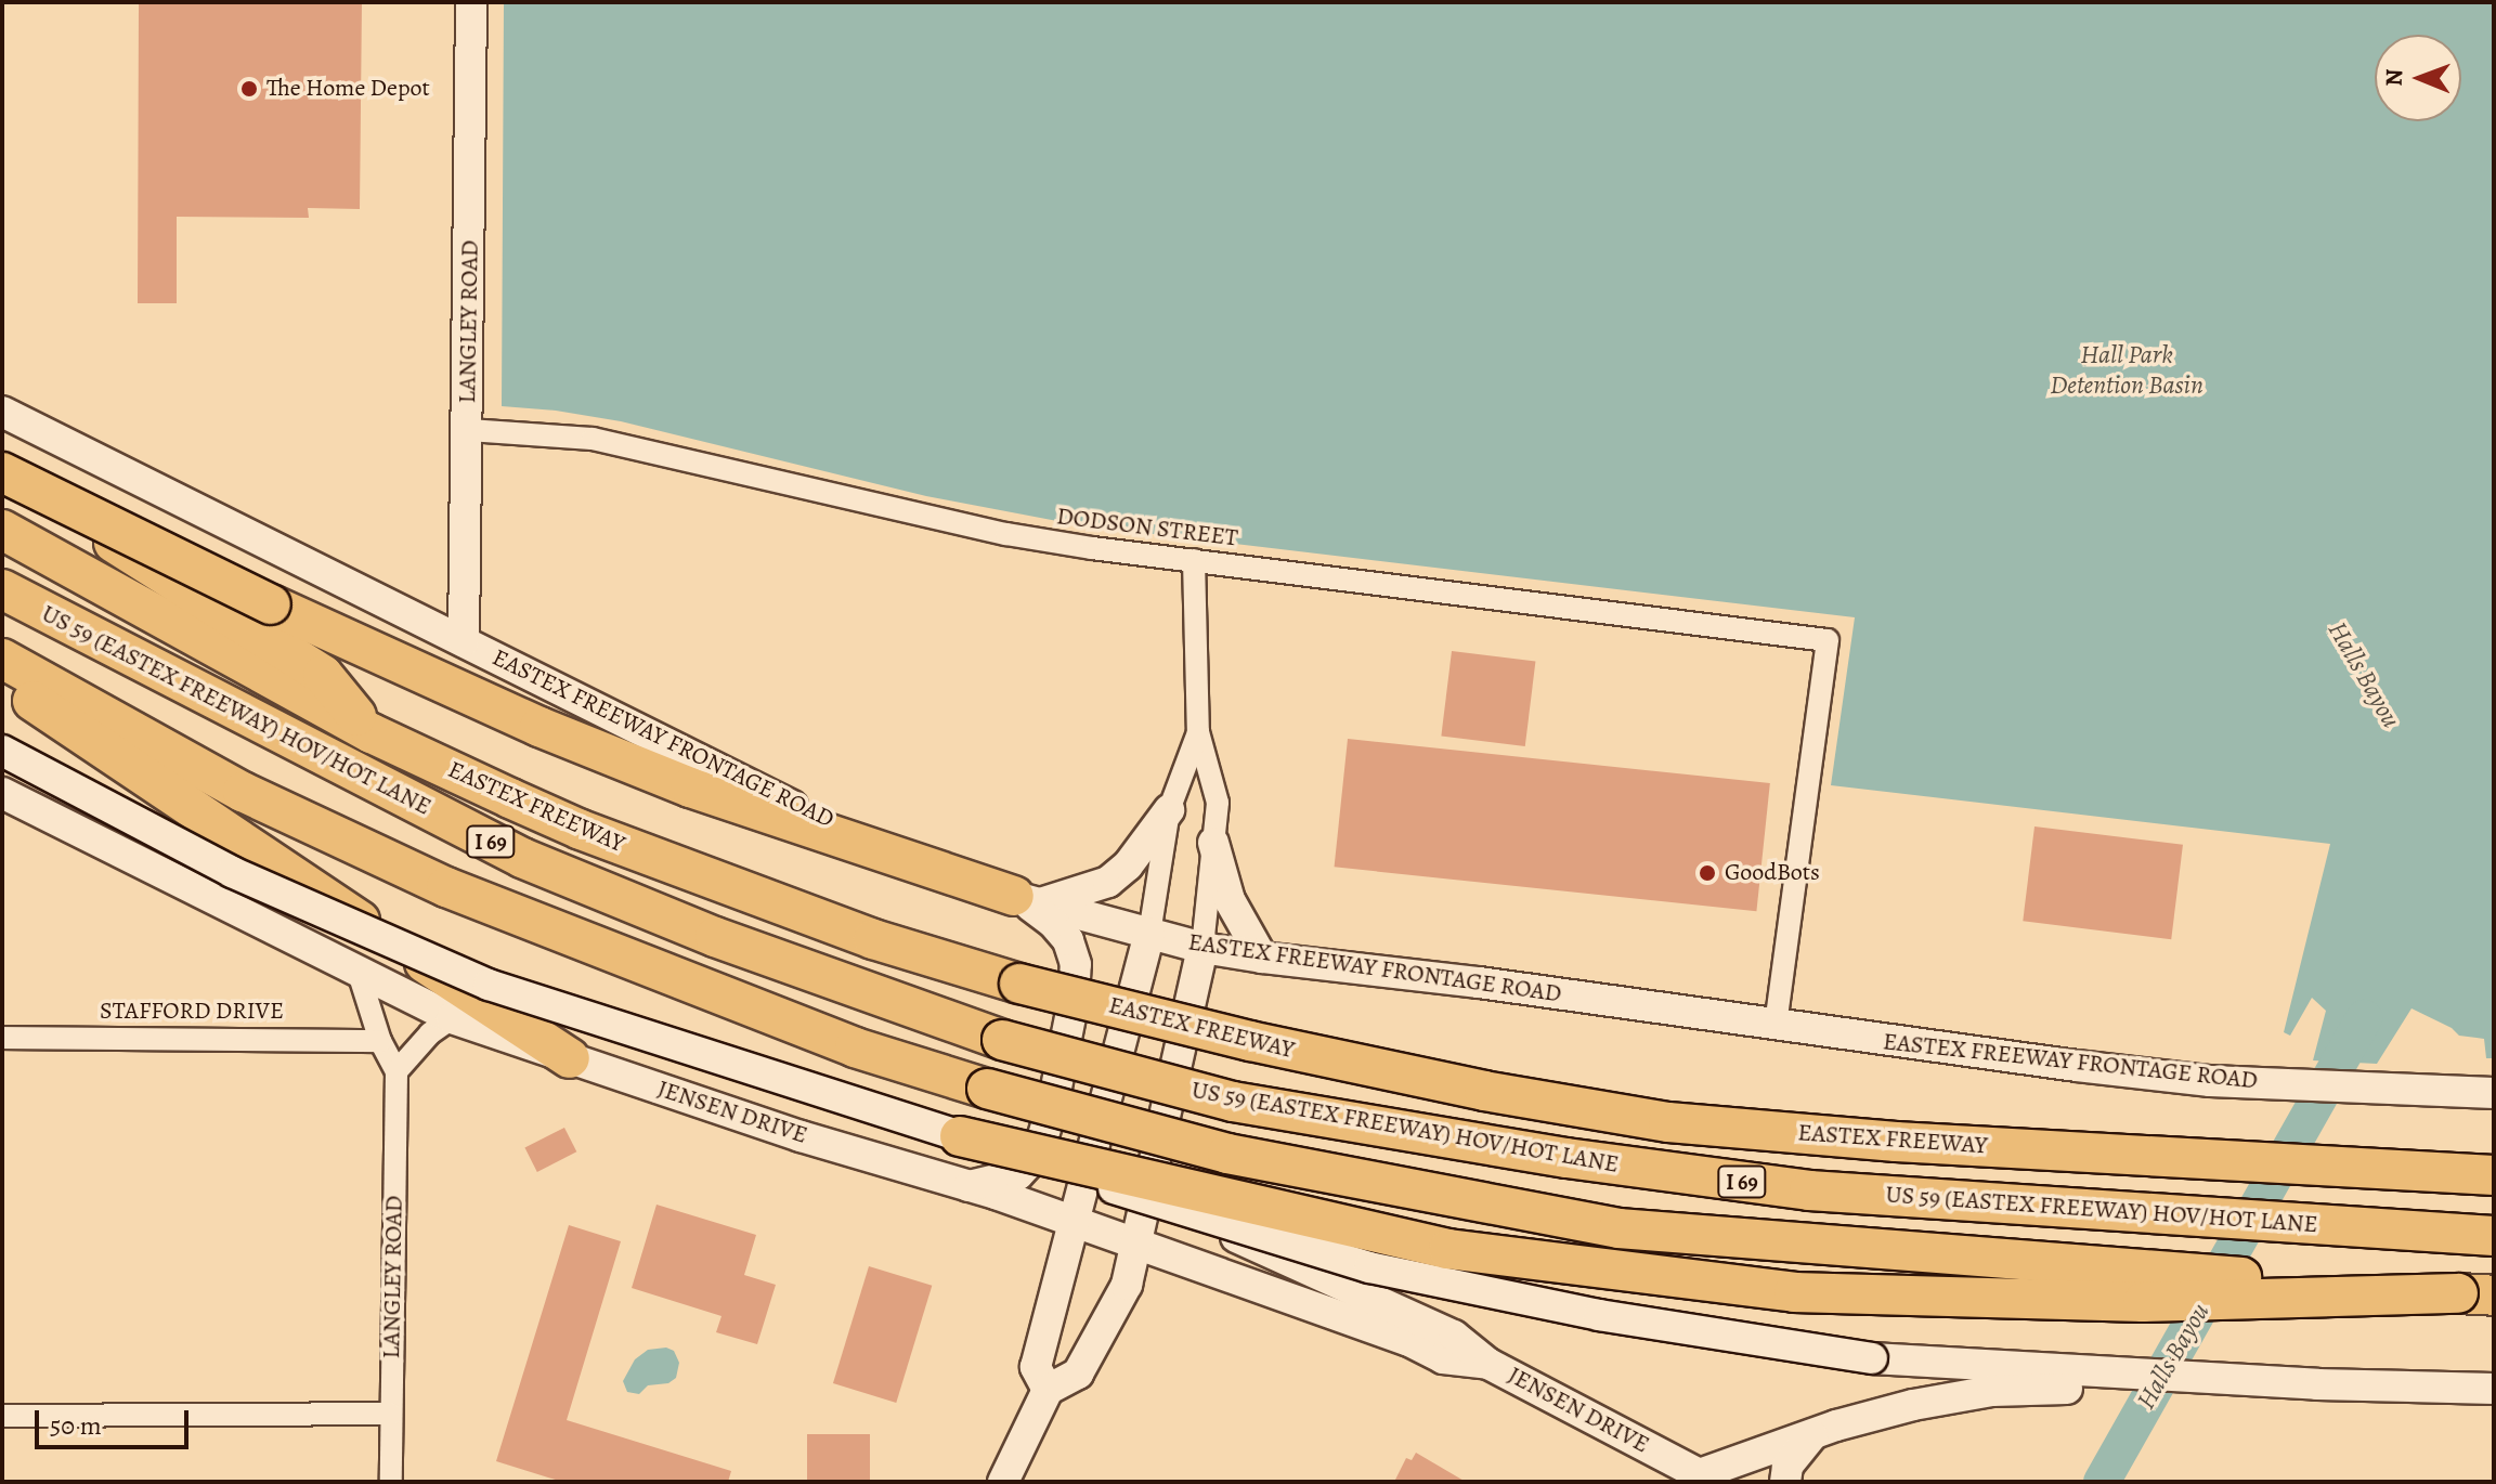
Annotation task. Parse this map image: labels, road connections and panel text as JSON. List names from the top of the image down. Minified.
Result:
{"streets":{"highway":["US 59 (EASTEX FREEWAY) HOV/HOT LANE","EASTEX FREEWAY","I 69"],"main road":["LANGLEY ROAD","EASTEX FREEWAY FRONTAGE ROAD","JENSEN DRIVE"],"street":["DODSON STREET","STAFFORD DRIVE"]},"crossings":[["LANGLEY ROAD","DODSON STREET"],["LANGLEY ROAD","EASTEX FREEWAY FRONTAGE ROAD"],["LANGLEY ROAD","STAFFORD DRIVE"],["LANGLEY ROAD","JENSEN DRIVE"],["DODSON STREET","EASTEX FREEWAY FRONTAGE ROAD"]],"water":["Hall Park Detention Basin","Halls Bayou"],"places":["The Home Depot","GoodBots"],"scale_bar":"50 m","north":"left"}
